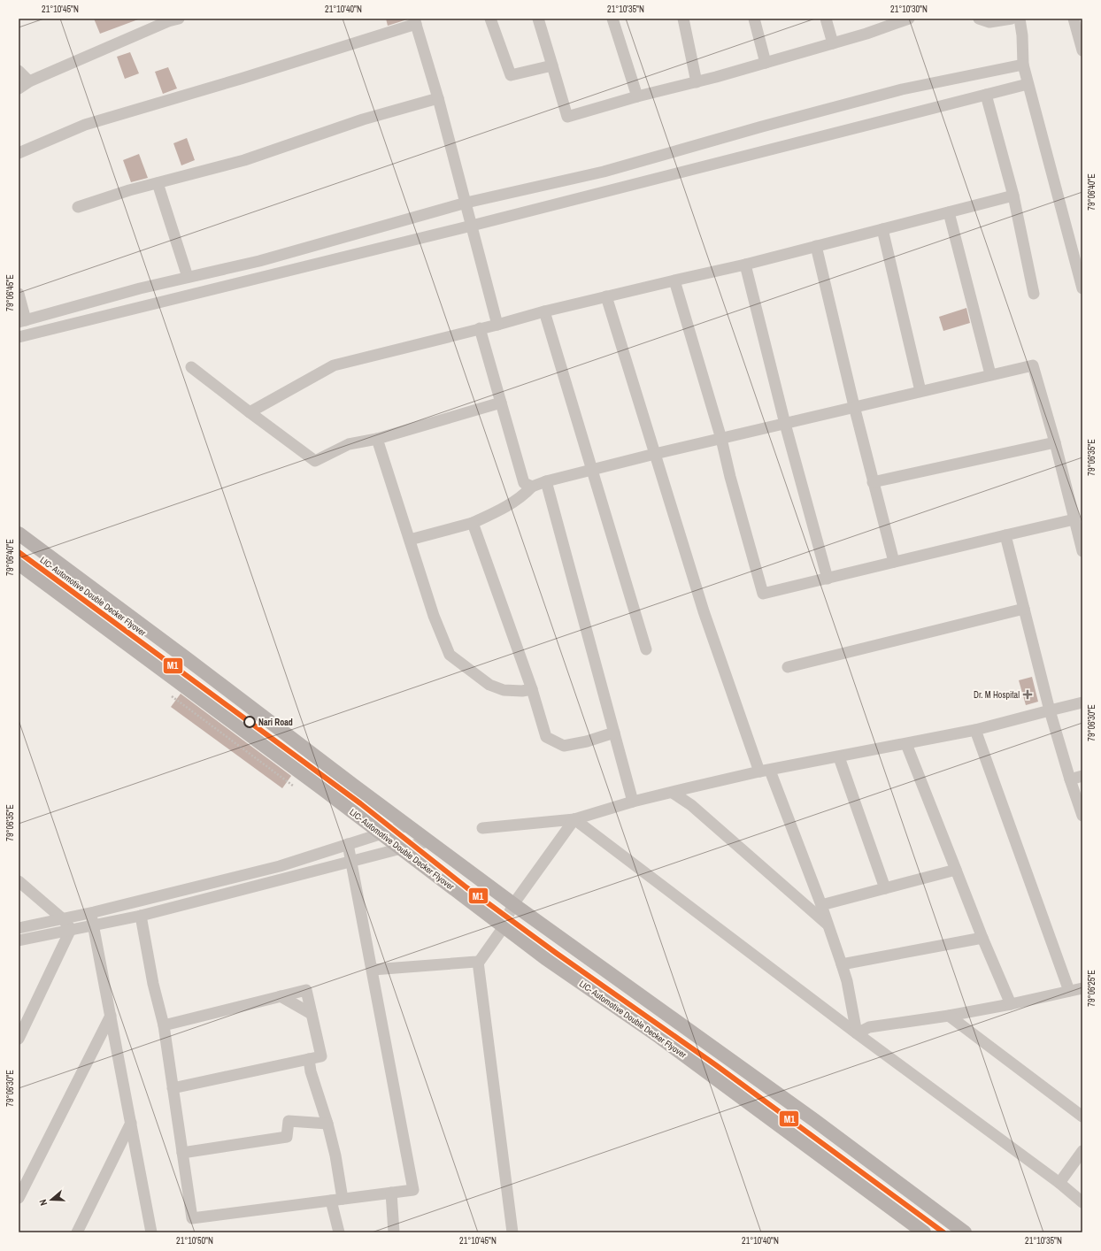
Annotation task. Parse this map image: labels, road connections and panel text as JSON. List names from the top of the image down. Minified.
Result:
{"streets":{"main road":["LIC- Automotive Double Decker Flyover"]},"places":{"health":["Dr. M Hospital"],"other":["Nari Road"]},"lines":["transit line M1"],"north":"left","coordinates":["21°10'45\"N","21°10'40\"N","21°10'35\"N","21°10'30\"N","79°06'40\"E","79°06'45\"E","79°06'35\"E","79°06'30\"E","79°06'25\"E","21°10'50\"N"]}
